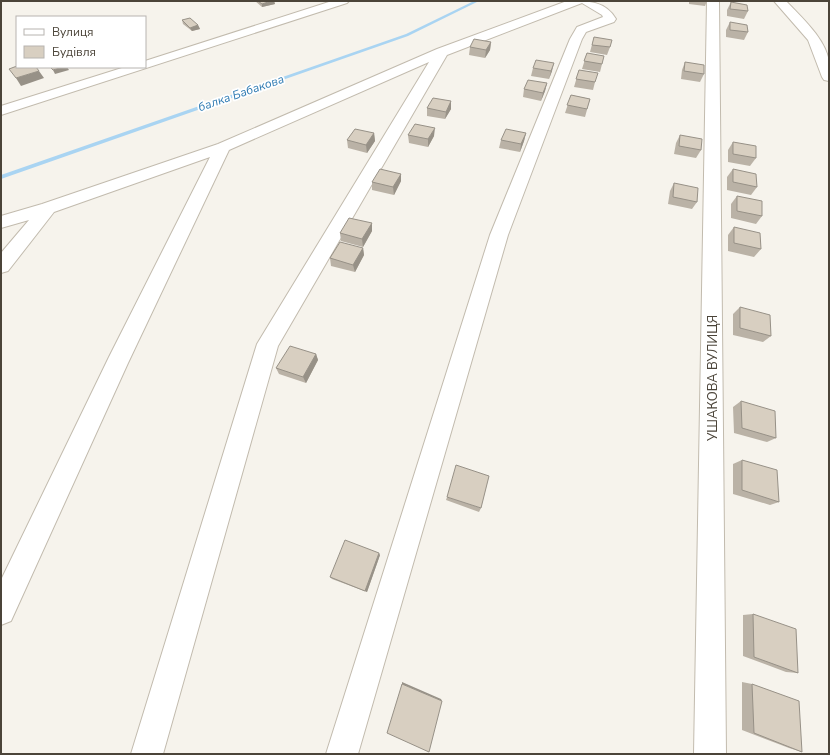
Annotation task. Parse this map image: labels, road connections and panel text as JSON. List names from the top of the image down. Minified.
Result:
{"streets":{"street":["УШАКОВА ВУЛИЦЯ"]},"water":["балка Бабакова"],"legend":["Вулиця","Будівля"]}
